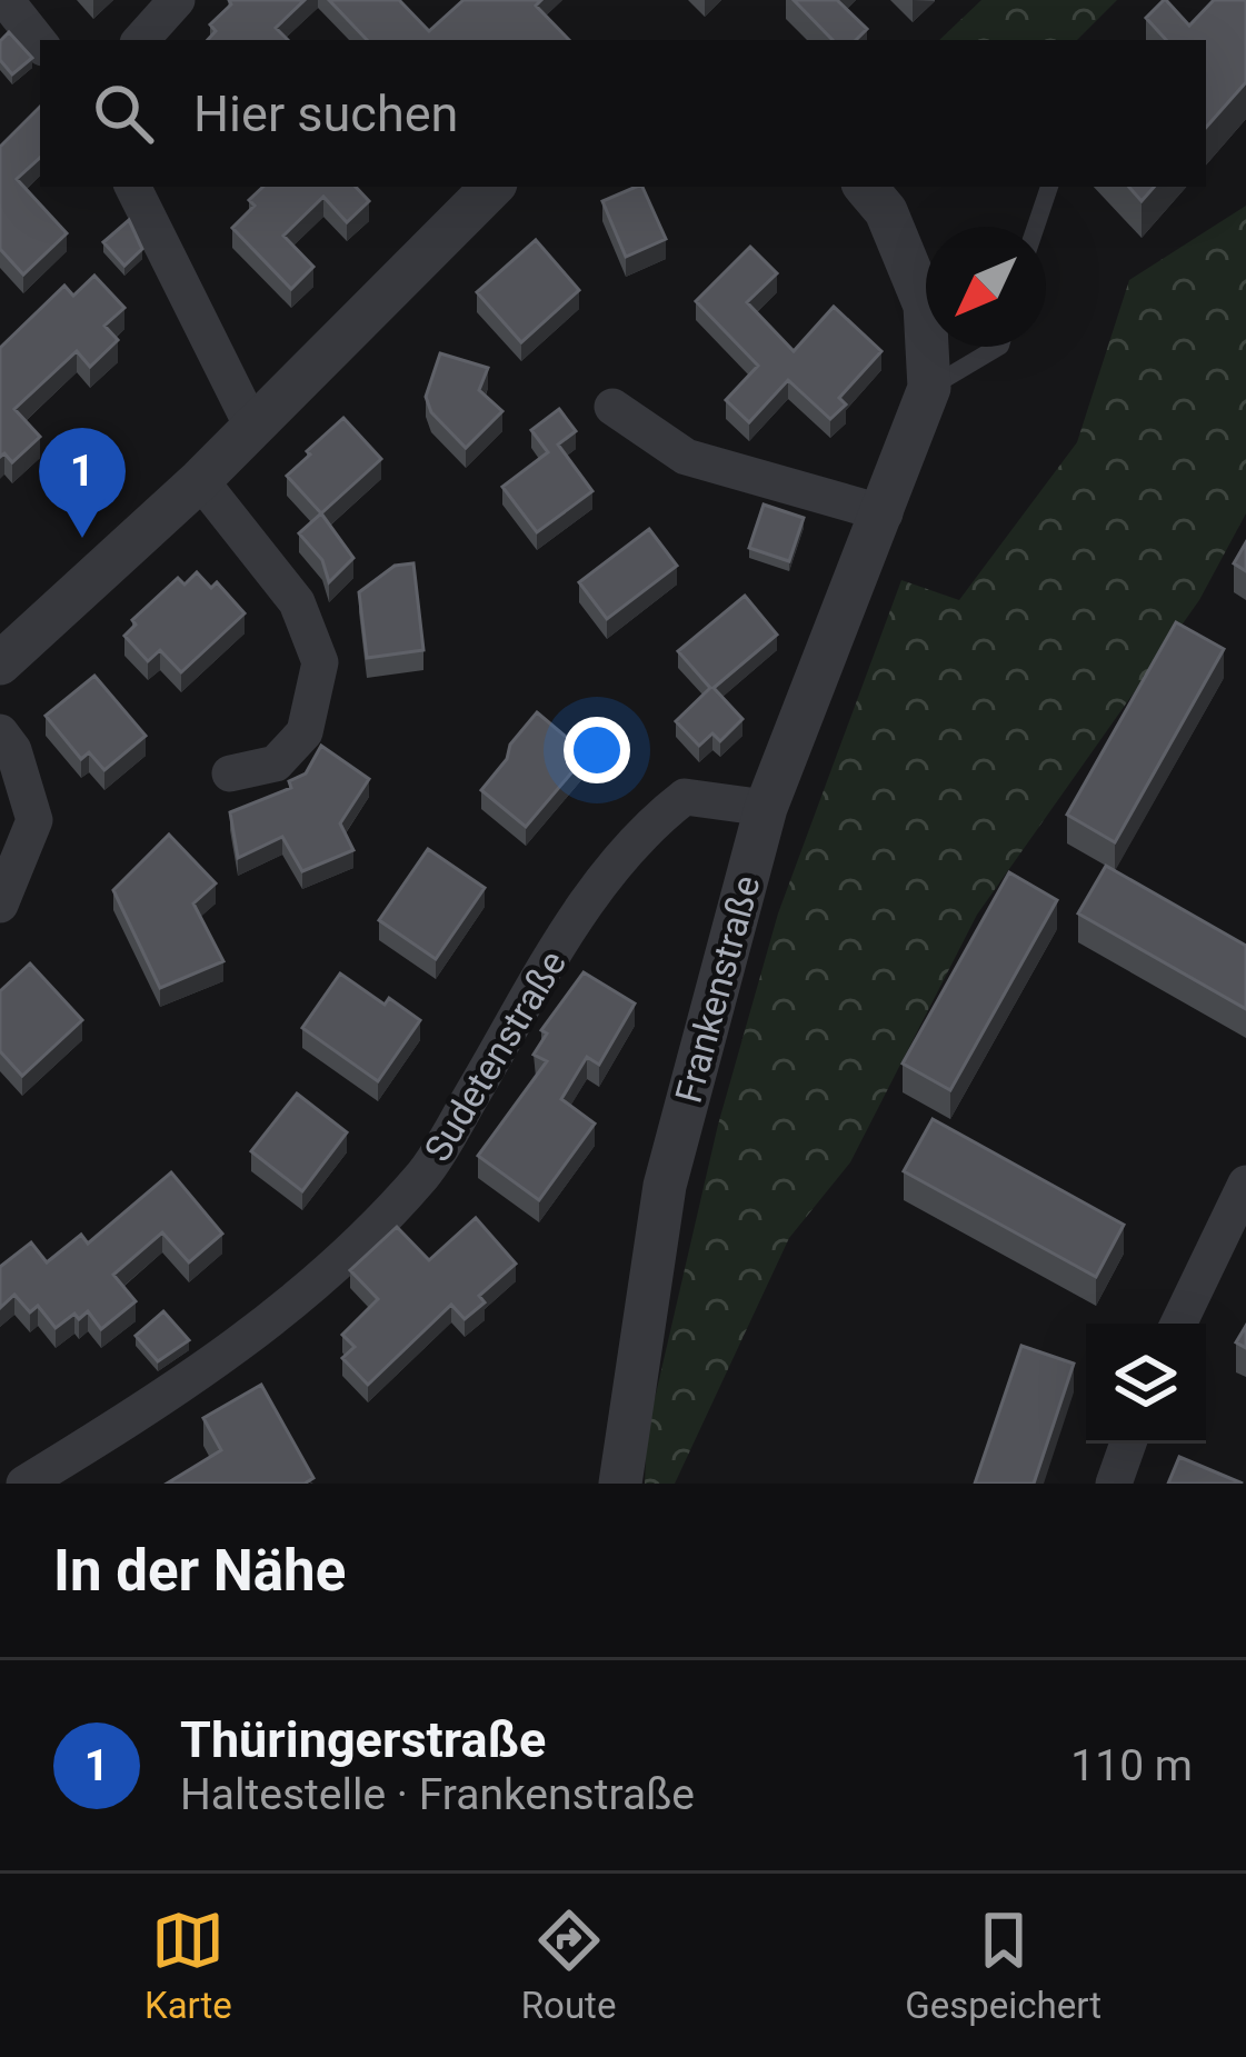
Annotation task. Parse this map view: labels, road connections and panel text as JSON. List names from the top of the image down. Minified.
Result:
{"streets":{"street":["Frankenstraße","Sudetenstraße"]},"crossings":[["Frankenstraße","Sudetenstraße"]],"north":"bottom left","page":{"search":"Hier suchen","pins":"1","heading":"In der Nähe","list":[{"mark":"1","name":"Thüringerstraße","note":"Haltestelle · Frankenstraße","value":"110 m"}],"nav":["Karte","Route","Gespeichert"]}}
